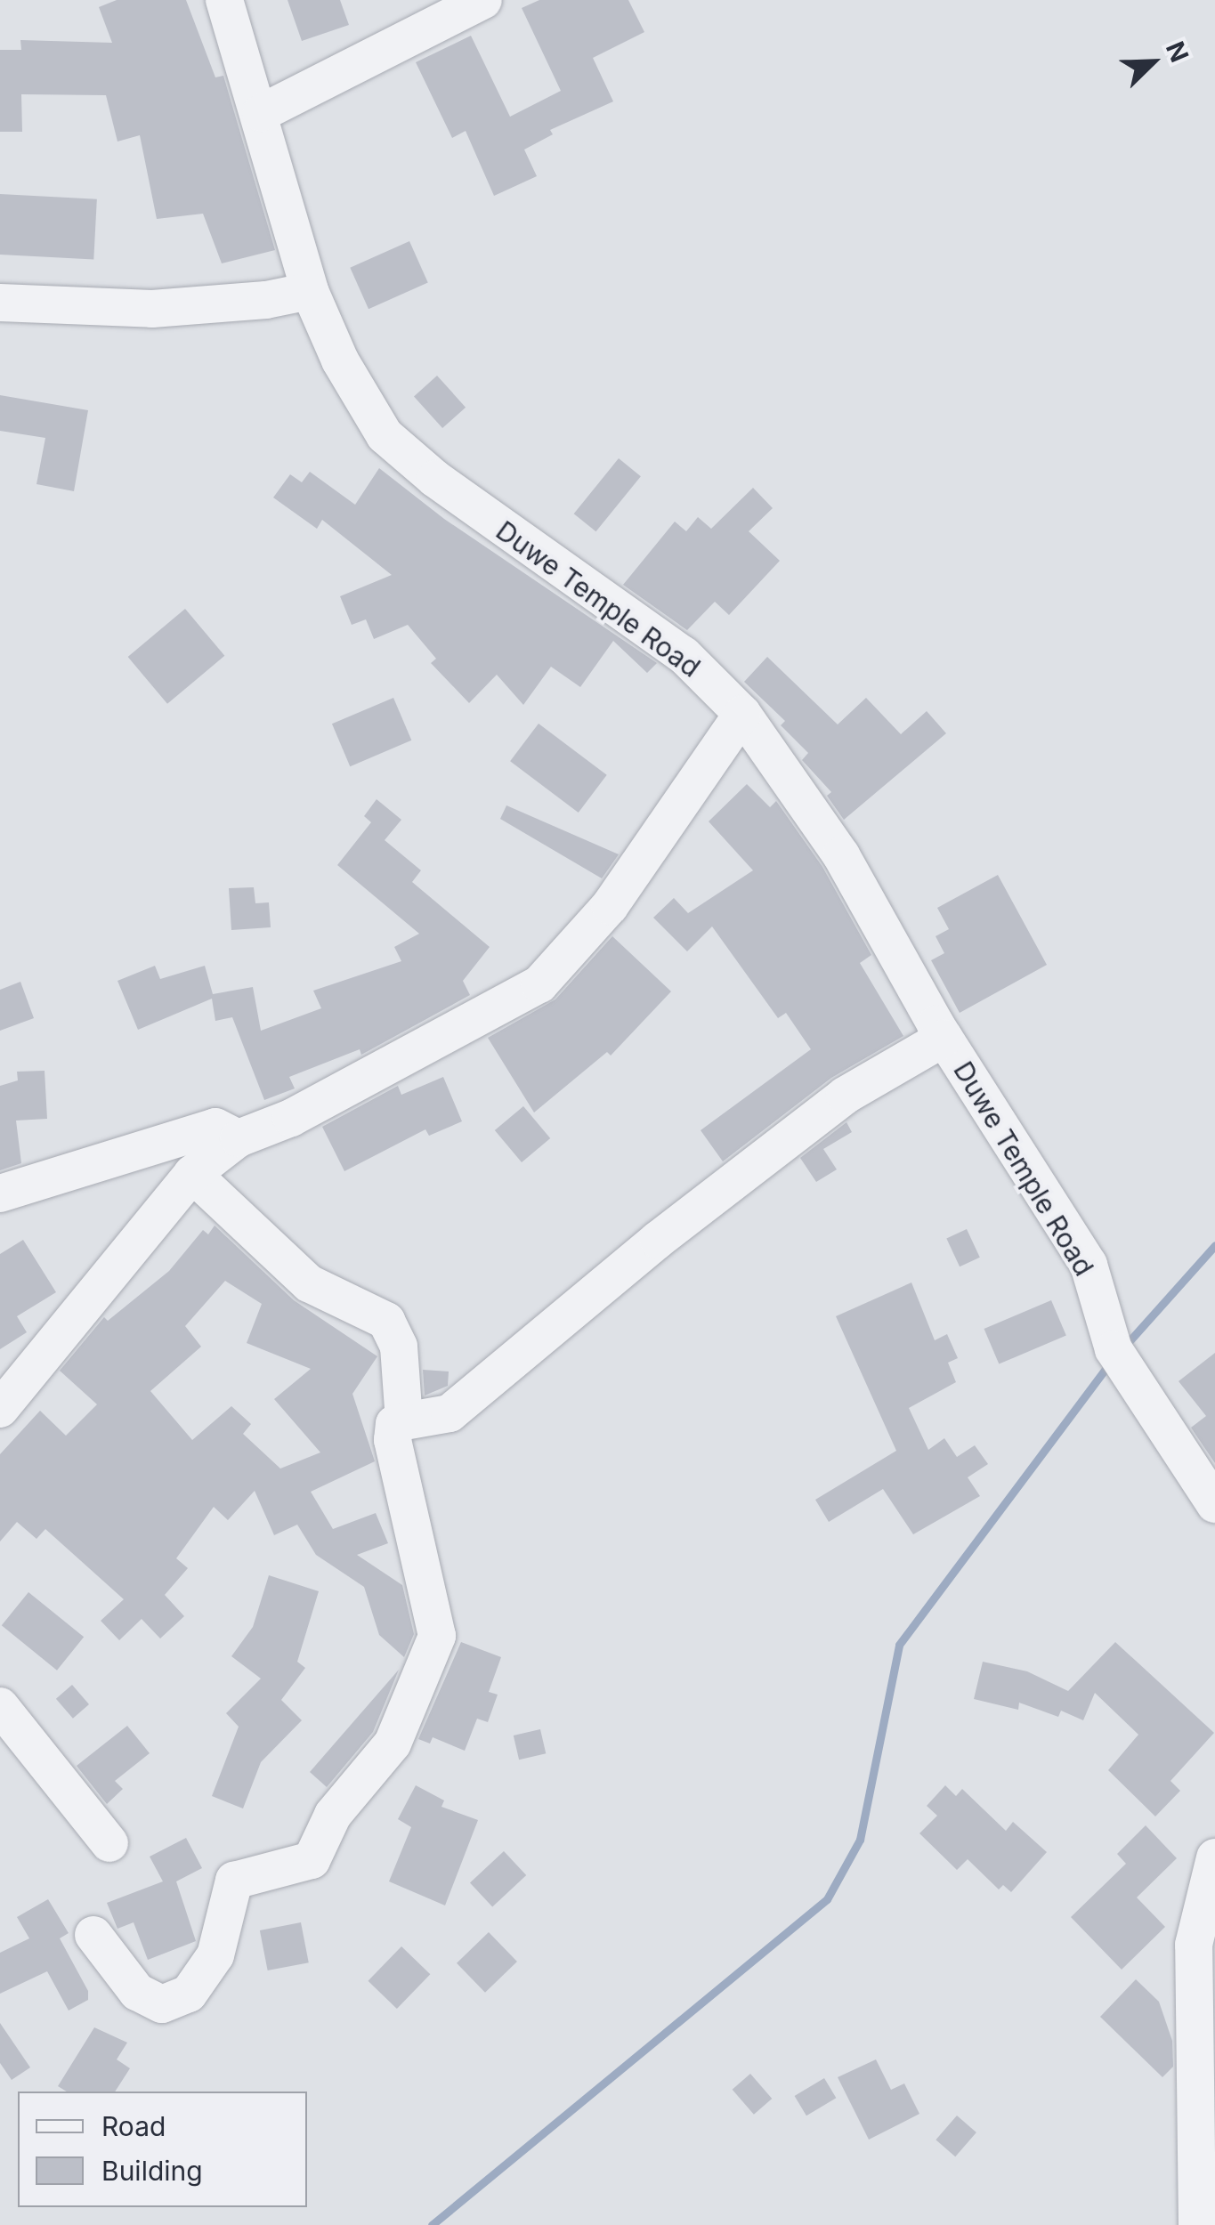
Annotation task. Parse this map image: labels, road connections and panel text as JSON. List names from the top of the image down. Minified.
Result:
{"streets":{"street":["Duwe Temple Road"]},"legend":["Road","Building"],"north":"top right"}
